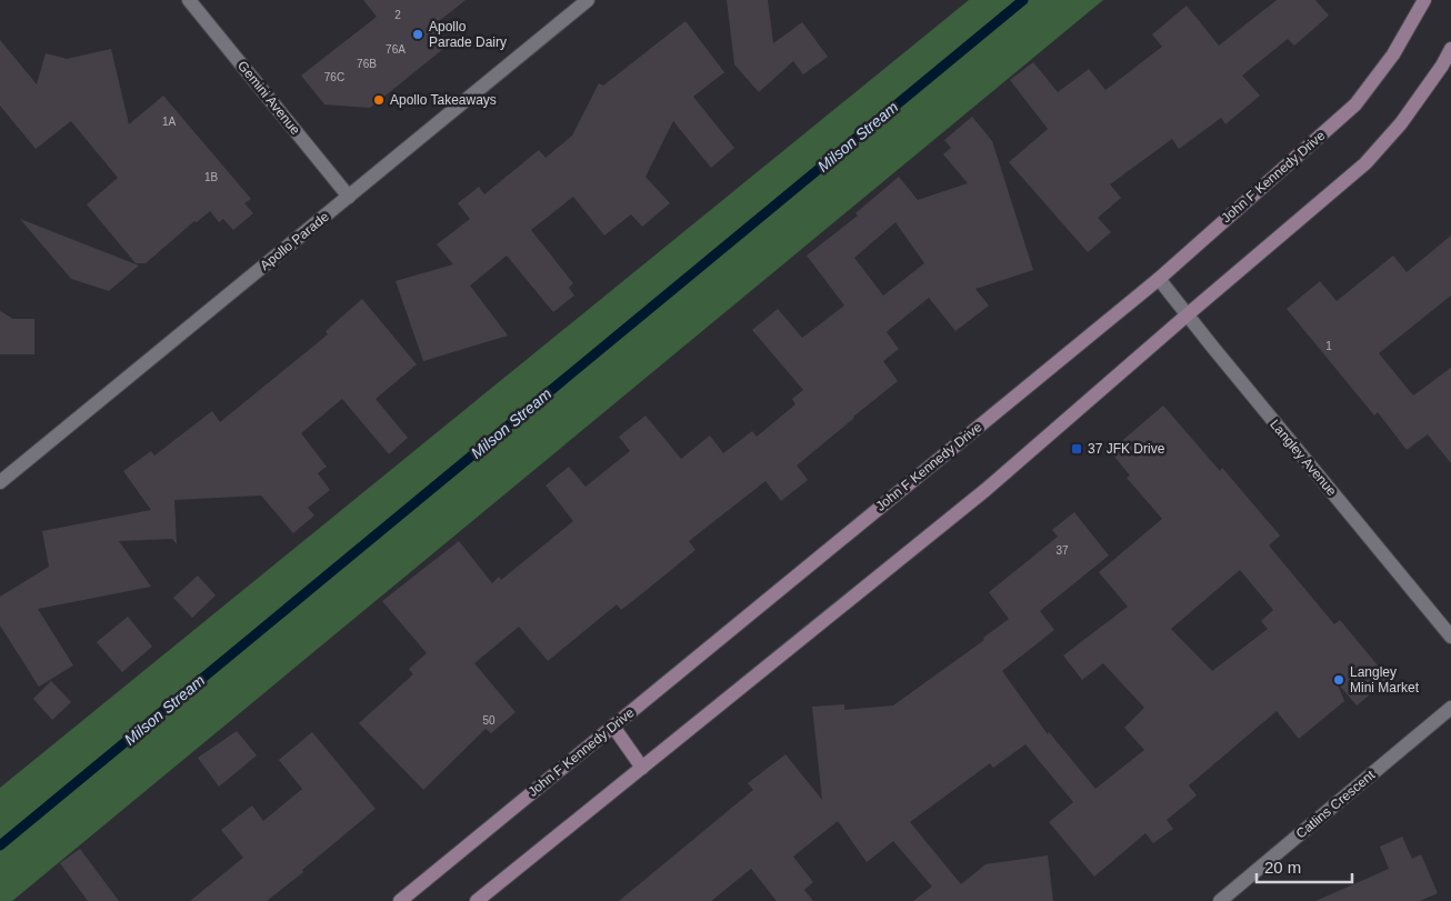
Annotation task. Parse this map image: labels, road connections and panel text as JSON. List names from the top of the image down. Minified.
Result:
{"streets":{"main road":["John F Kennedy Drive"],"street":["Gemini Avenue","Apollo Parade","Langley Avenue","Catlins Crescent"]},"crossings":[["Gemini Avenue","Apollo Parade"],["John F Kennedy Drive","Langley Avenue"]],"water":["Milson Stream"],"places":{"other":["Apollo Parade Dairy","Apollo Takeaways","Langley Mini Market"],"transit":["37 JFK Drive"]},"house_numbers":["2","76A","76B","76C","1A","1B","1","37","50"],"scale_bar":"20 m"}
